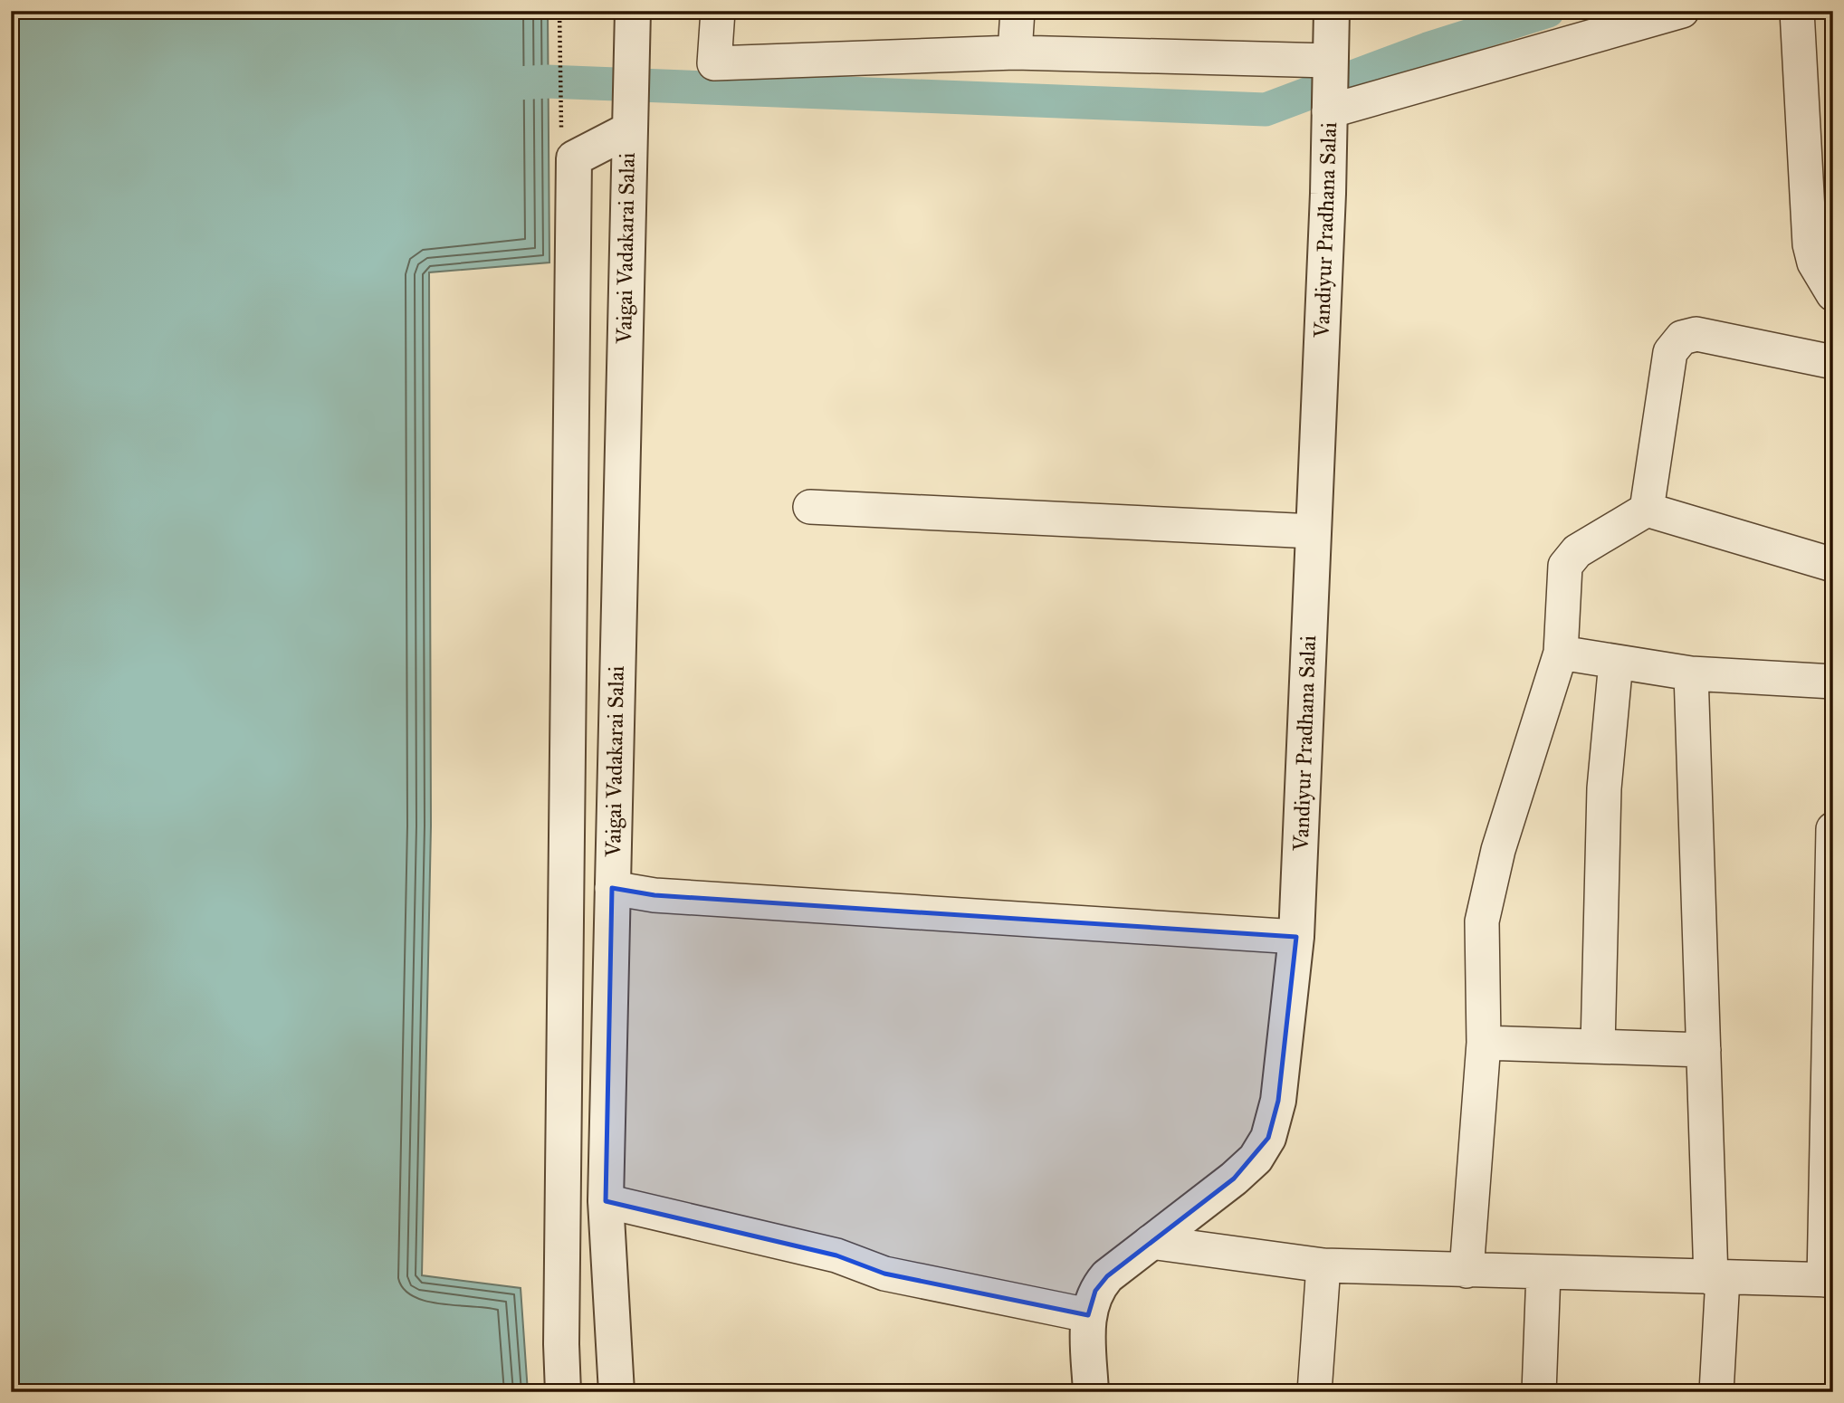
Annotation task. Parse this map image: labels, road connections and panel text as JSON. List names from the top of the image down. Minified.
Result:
{"streets":{"street":["Vandiyur Pradhana Salai","Vaigai Vadakarai Salai"]}}
